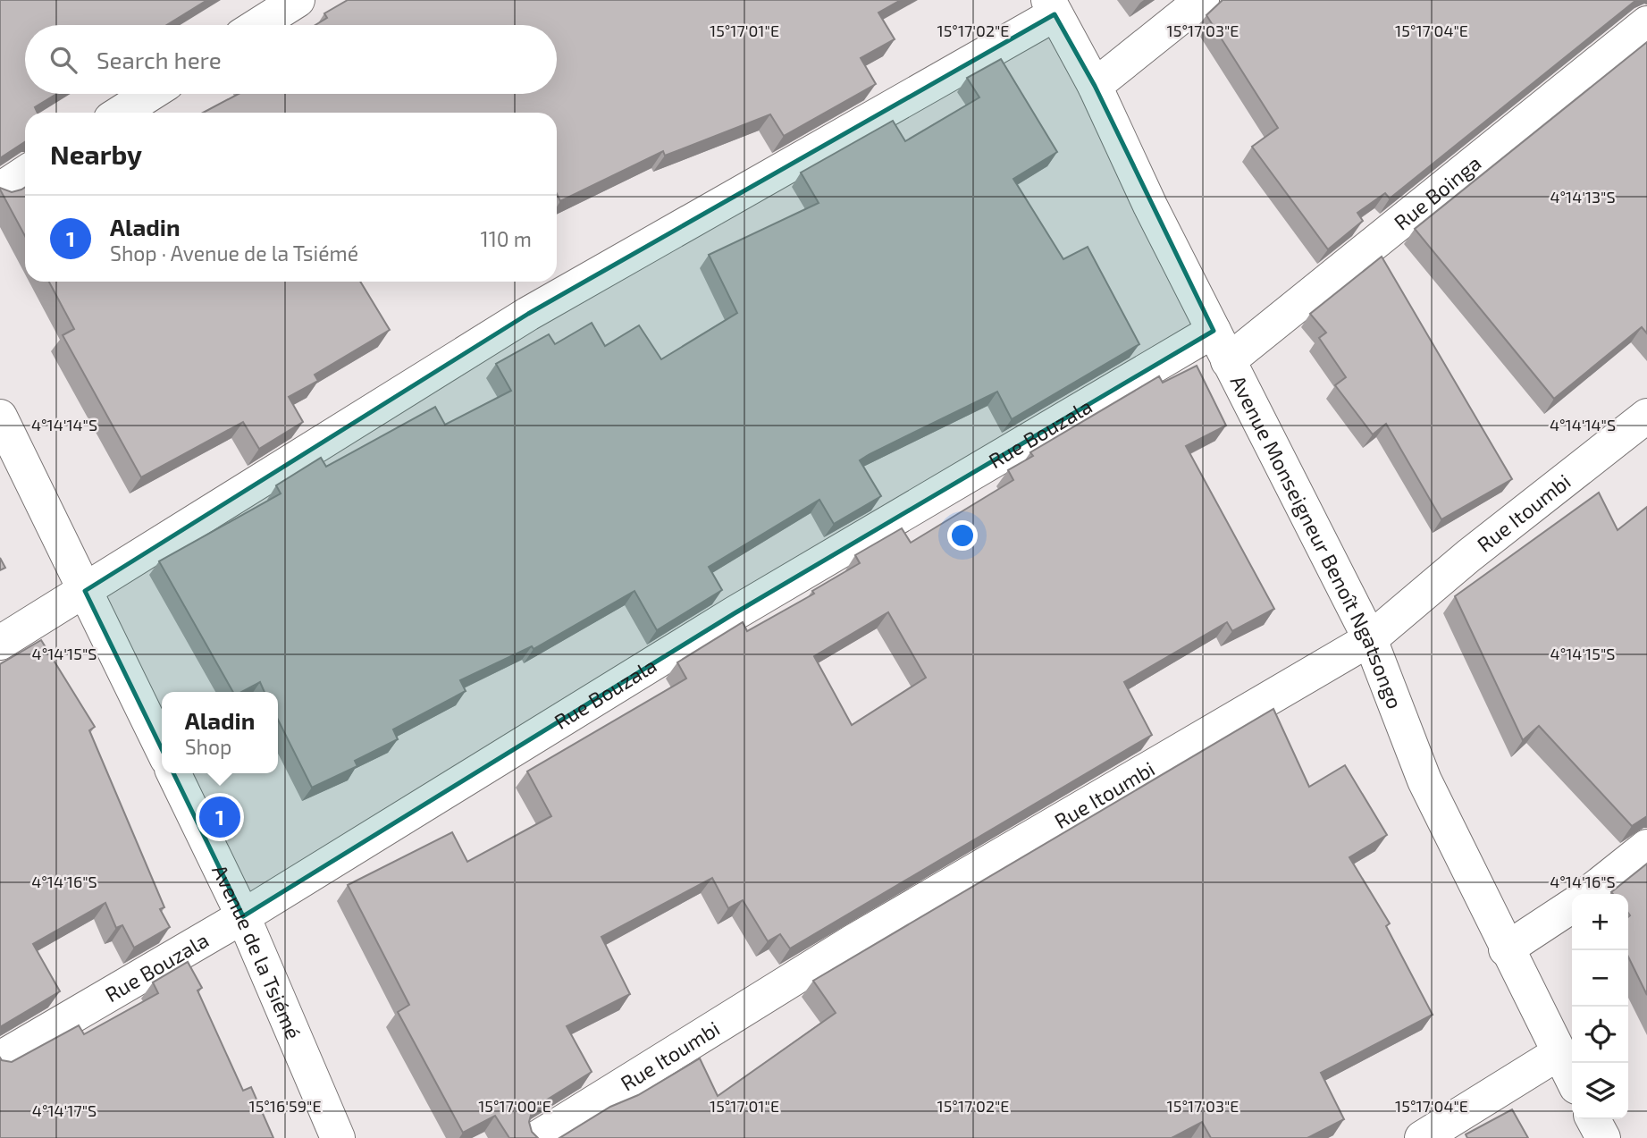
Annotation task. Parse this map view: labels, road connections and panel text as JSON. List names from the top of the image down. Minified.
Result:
{"streets":{"street":["Rue Boinga","Rue Bouzala","Rue Itoumbi","Avenue Monseigneur Benoît Ngatsongo","Avenue de la Tsiémé"]},"crossings":[["Rue Boinga","Avenue Monseigneur Benoît Ngatsongo"],["Rue Bouzala","Avenue Monseigneur Benoît Ngatsongo"],["Rue Bouzala","Avenue de la Tsiémé"],["Rue Itoumbi","Avenue Monseigneur Benoît Ngatsongo"]],"page":{"search":"Search here","heading":"Nearby","list":[{"mark":"1","name":"Aladin","note":"Shop · Avenue de la Tsiémé","value":"110 m"}],"popup":["Aladin","Shop"],"pins":"1","map_buttons":["+","−"]},"coordinates":["15°17'01\"E","15°17'02\"E","15°17'03\"E","15°17'04\"E","4°14'13\"S","4°14'14\"S","4°14'15\"S","4°14'16\"S","15°16'59\"E","15°17'00\"E","4°14'17\"S"]}
